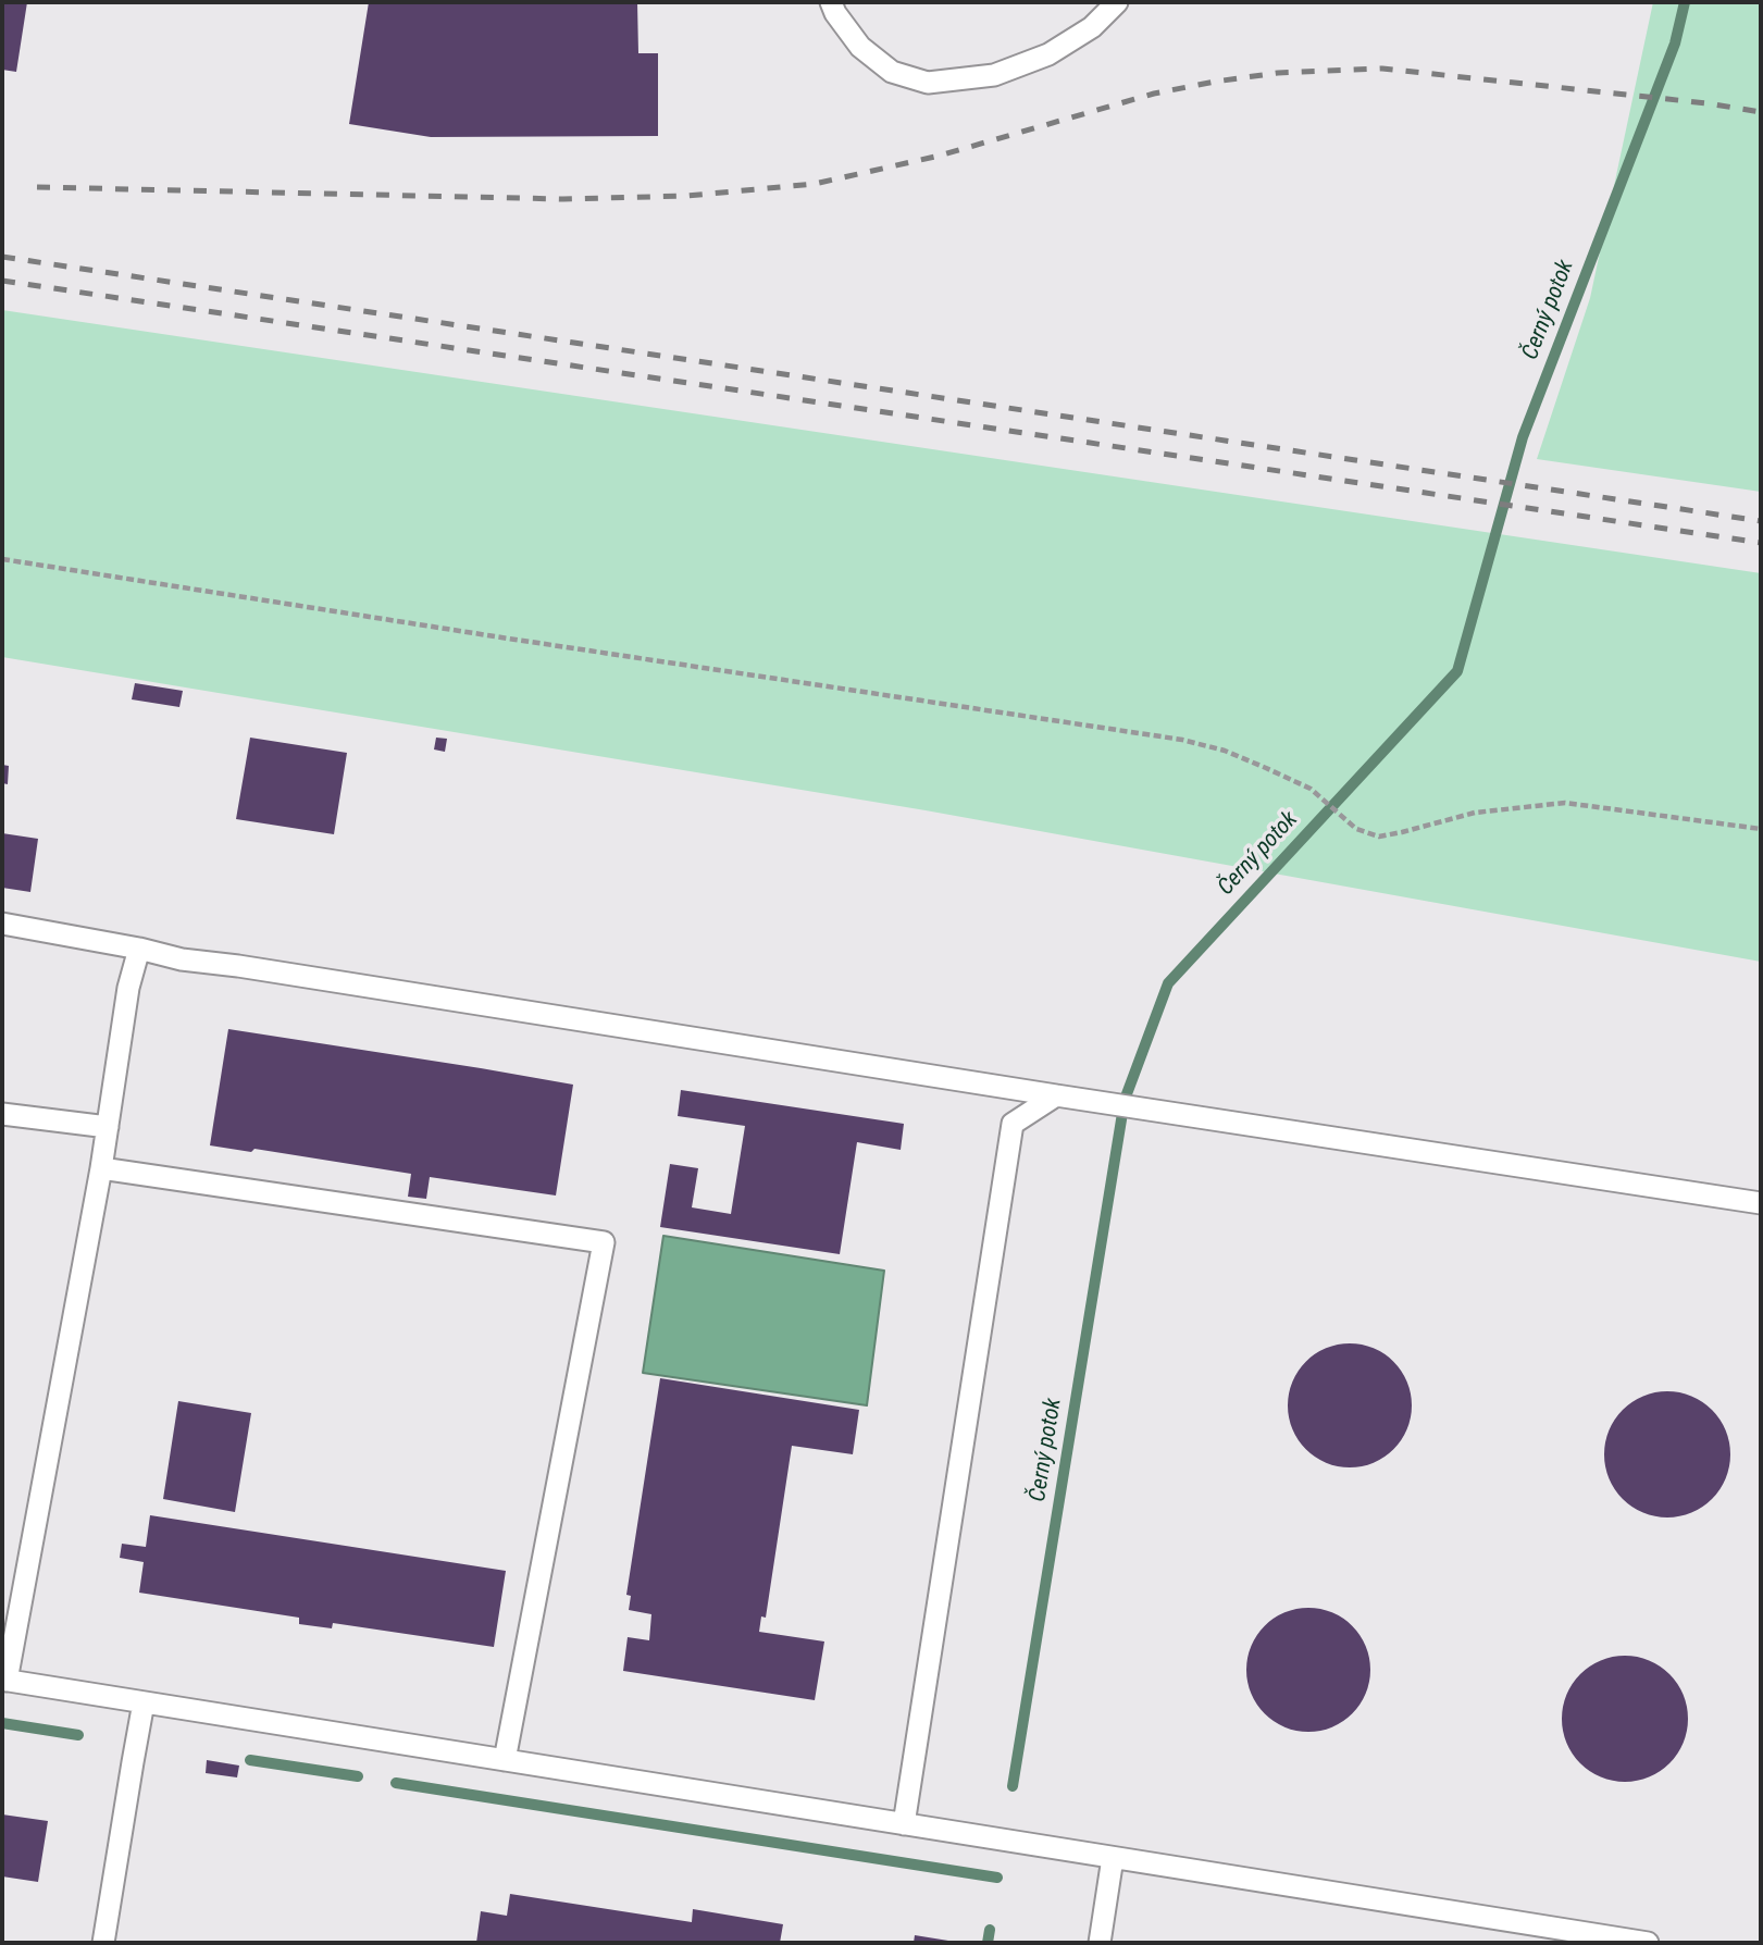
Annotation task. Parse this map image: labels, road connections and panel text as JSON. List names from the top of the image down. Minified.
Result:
{"water":["Černý potok"]}
